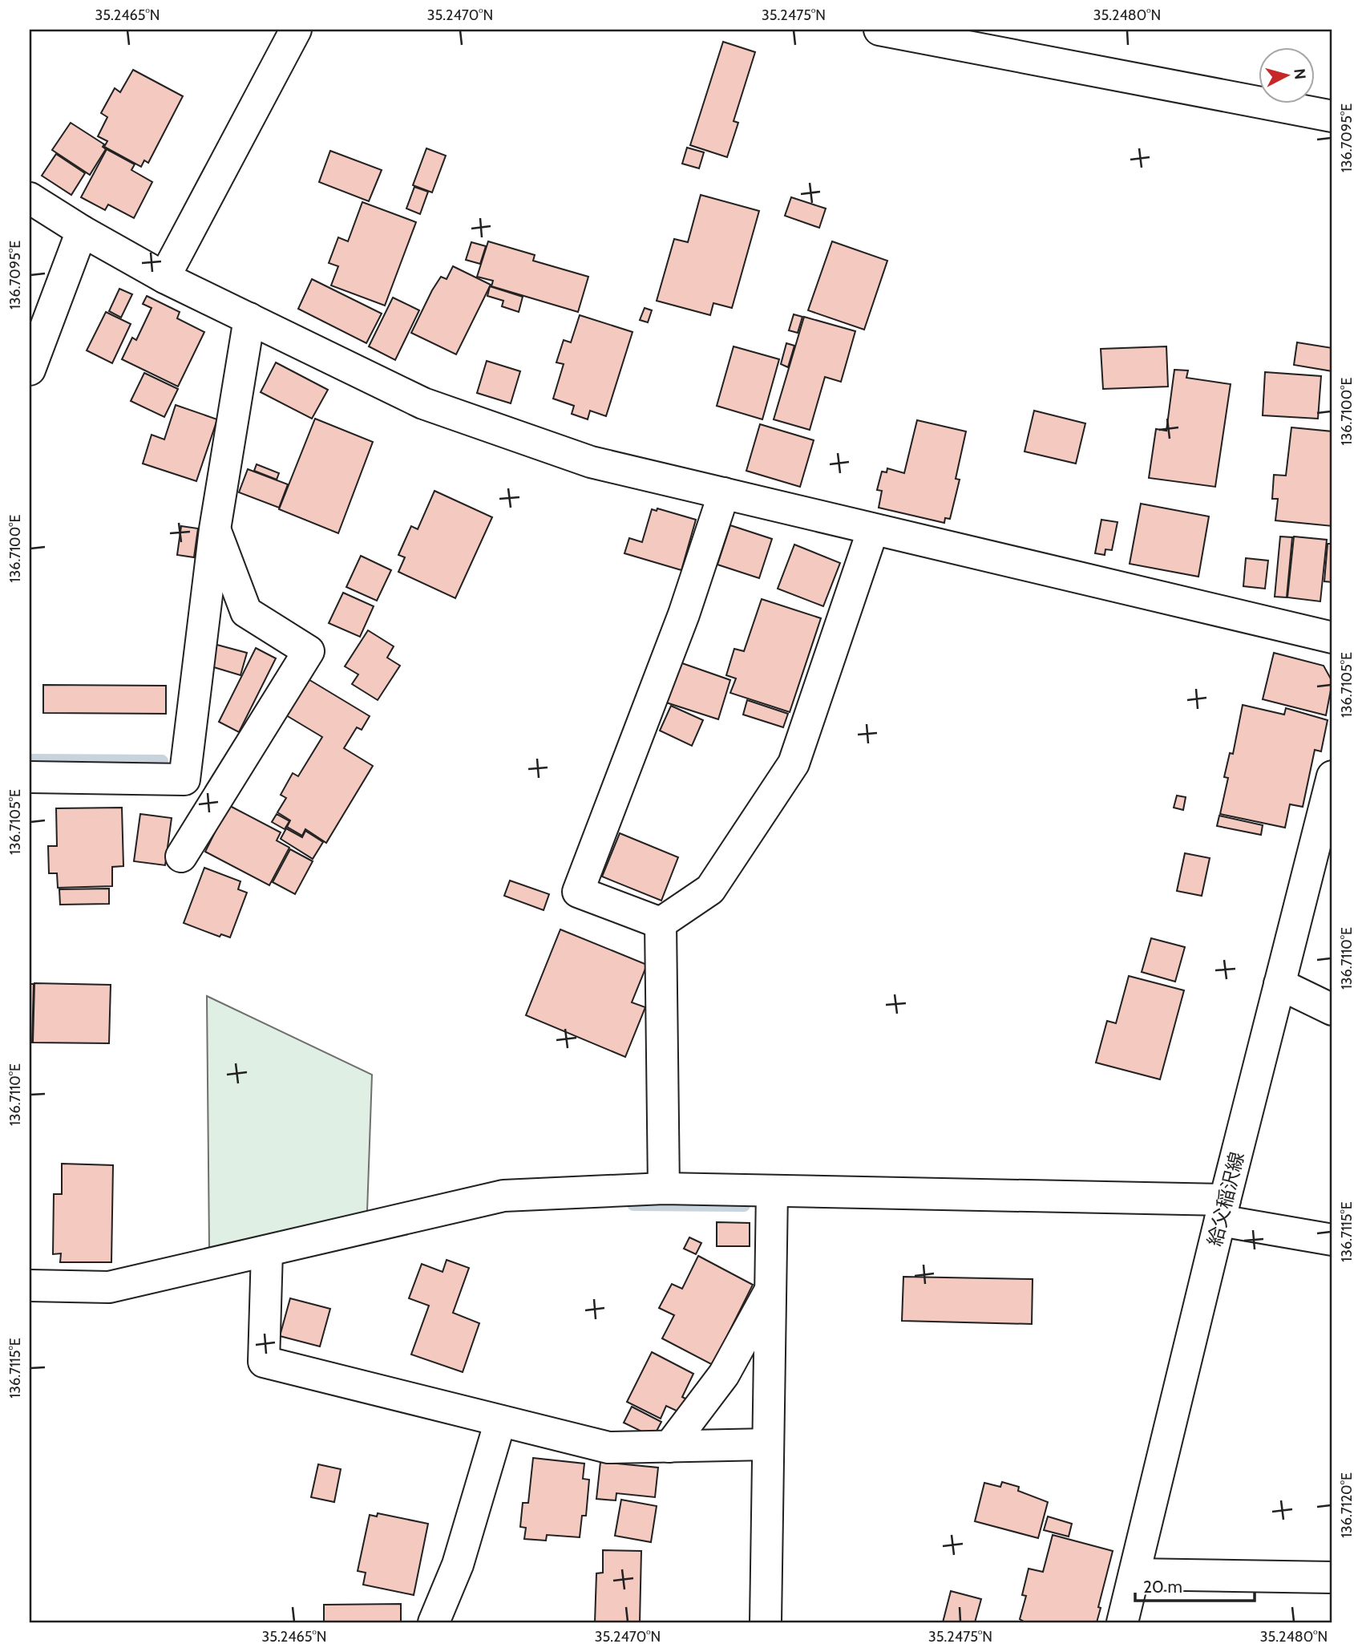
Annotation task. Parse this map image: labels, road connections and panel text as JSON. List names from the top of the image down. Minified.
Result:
{"streets":{"street":["給父稲沢線"]},"scale_bar":"20 m","north":"right","coordinates":["35.2465°N","35.2470°N","35.2475°N","35.2480°N","136.7095°E","136.7100°E","136.7105°E","136.7110°E","136.7115°E","136.7120°E"]}
